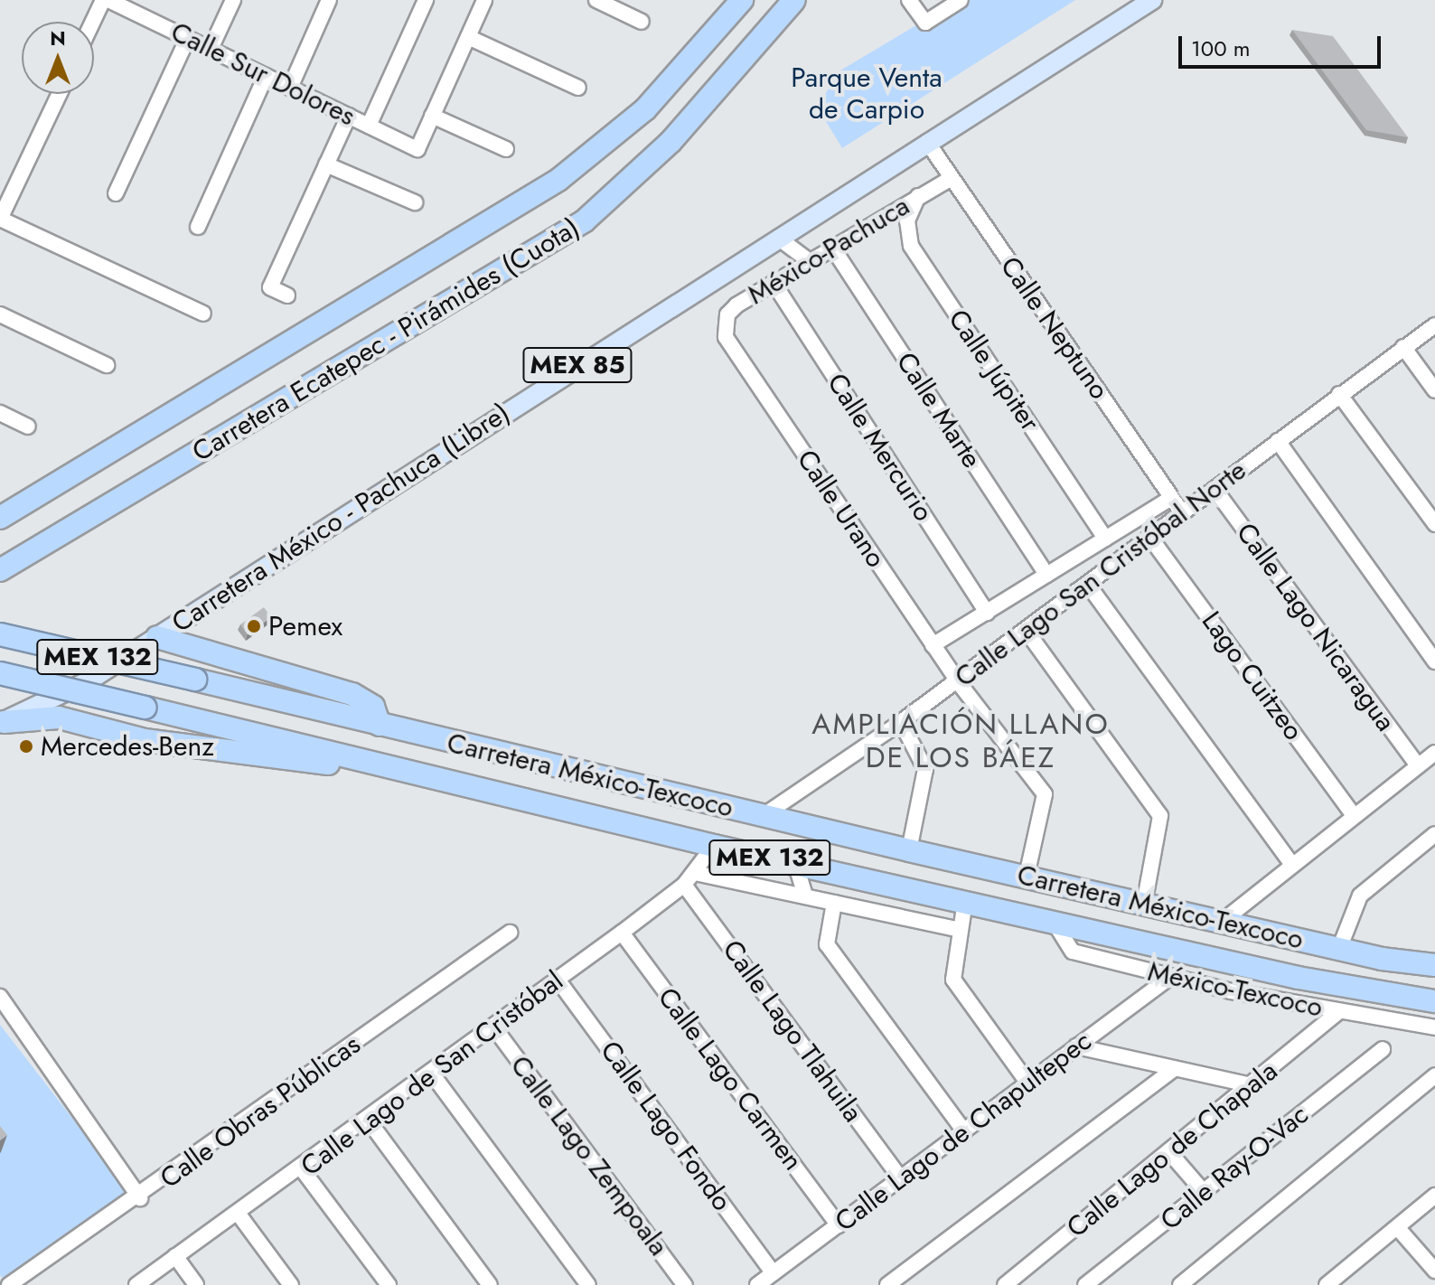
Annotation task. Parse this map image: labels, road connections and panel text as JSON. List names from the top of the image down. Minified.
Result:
{"streets":{"highway":["Carretera Ecatepec - Pirámides (Cuota)","MEX 132","Carretera México-Texcoco"],"main road":["MEX 85","Carretera México - Pachuca (Libre)"],"street":["Calle Sur Dolores","México-Pachuca","Calle Neptuno","Calle Júpiter","Calle Marte","Calle Mercurio","Calle Urano","Calle Lago San Cristóbal Norte","Calle Lago Nicaragua","Lago Cuitzeo","México-Texcoco","Calle Lago Tlahuila","Calle Lago de San Cristóbal","Calle Lago Carmen","Calle Obras Públicas","Calle Lago Fondo","Calle Lago de Chapultepec","Calle Lago de Chapala","Calle Lago Zempoala","Calle Ray-O-Vac"]},"crossings":[["México-Pachuca","Calle Neptuno"],["México-Pachuca","Calle Júpiter"],["México-Pachuca","Calle Marte"],["México-Pachuca","Calle Mercurio"],["México-Pachuca","Calle Urano"],["Calle Neptuno","Carretera México - Pachuca (Libre)"],["Calle Neptuno","Calle Lago San Cristóbal Norte"],["Calle Júpiter","Calle Lago San Cristóbal Norte"],["Calle Marte","Calle Lago San Cristóbal Norte"],["Calle Mercurio","Calle Lago San Cristóbal Norte"],["Calle Urano","Calle Lago San Cristóbal Norte"],["Calle Urano","Carretera México-Texcoco"],["Calle Lago San Cristóbal Norte","Calle Lago Nicaragua"],["Calle Lago San Cristóbal Norte","Lago Cuitzeo"],["Calle Lago San Cristóbal Norte","Carretera México-Texcoco"],["Carretera México-Texcoco","México-Texcoco"],["Carretera México-Texcoco","Calle Lago de San Cristóbal"],["México-Texcoco","Calle Lago de Chapultepec"],["México-Texcoco","Calle Lago de Chapala"],["Calle Lago Tlahuila","Calle Lago de San Cristóbal"],["Calle Lago Tlahuila","Calle Lago de Chapultepec"],["Calle Lago de San Cristóbal","Calle Lago Carmen"],["Calle Lago de San Cristóbal","Calle Lago Fondo"],["Calle Lago de San Cristóbal","Calle Lago Zempoala"],["Calle Lago Carmen","Calle Lago de Chapultepec"],["Calle Lago Fondo","Calle Lago de Chapultepec"]],"districts":["AMPLIACIÓN LLANO DE LOS BÁEZ"],"parks":["Parque Venta de Carpio"],"places":["Pemex","Mercedes-Benz"],"scale_bar":"100 m","north":"top"}
